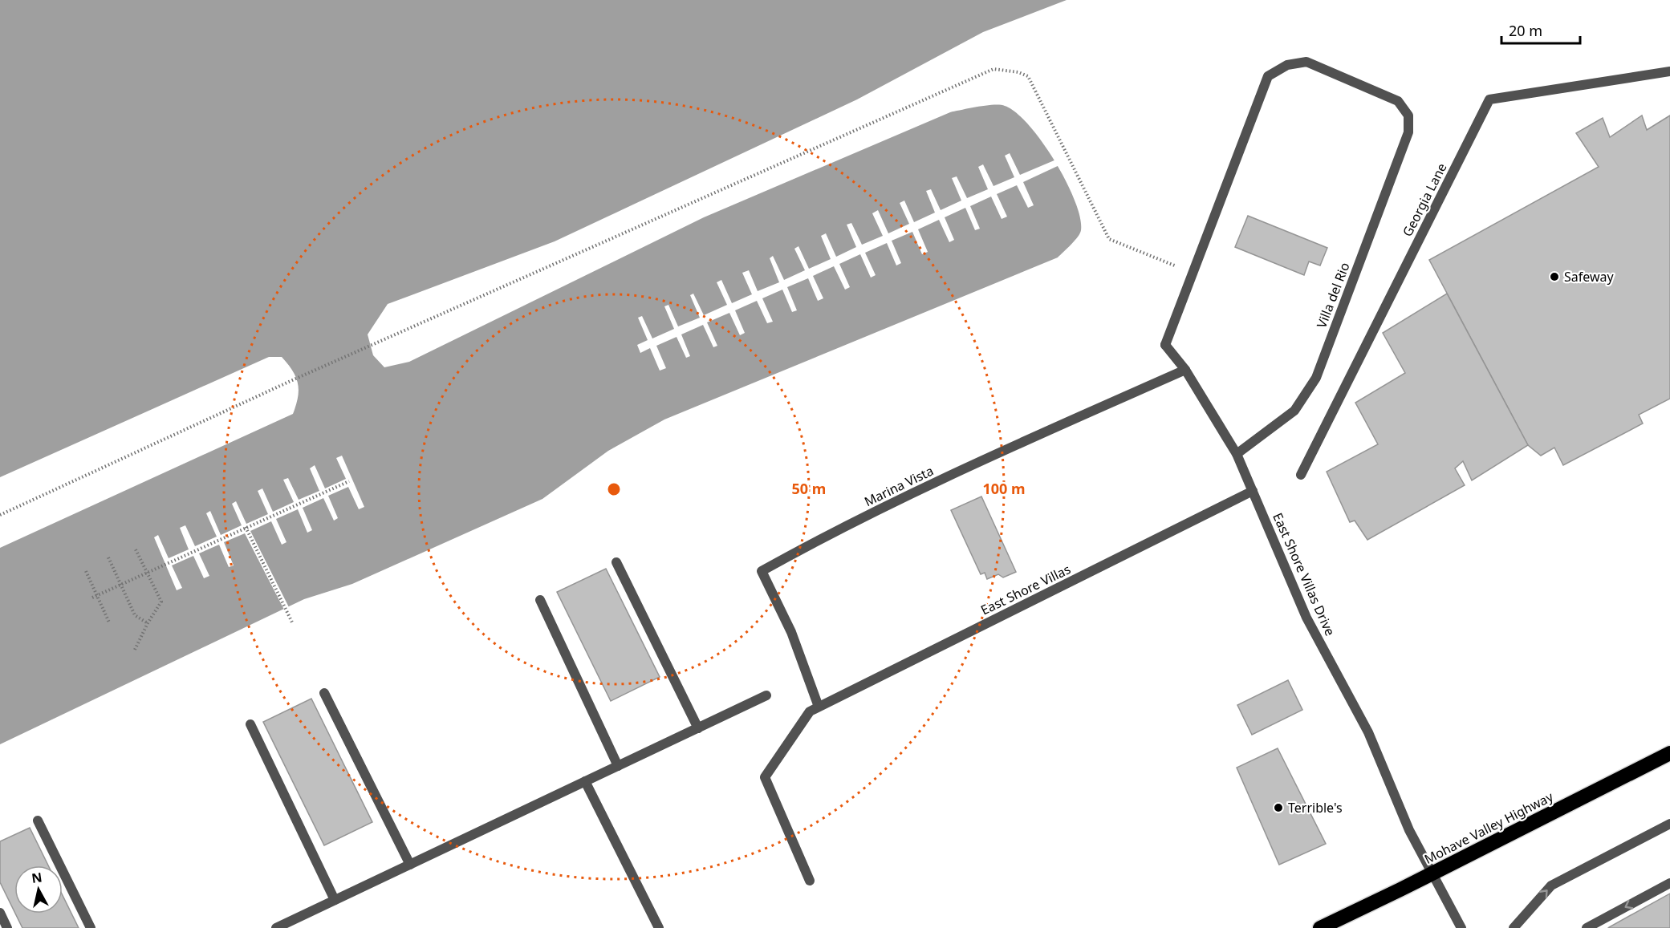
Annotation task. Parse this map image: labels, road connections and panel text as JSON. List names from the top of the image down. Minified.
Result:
{"streets":{"highway":["Mohave Valley Highway"],"street":["Georgia Lane","Villa del Rio","Marina Vista","East Shore Villas Drive","East Shore Villas"]},"crossings":[["Villa del Rio","East Shore Villas Drive"],["Marina Vista","East Shore Villas Drive"],["Marina Vista","East Shore Villas"],["East Shore Villas Drive","East Shore Villas"],["East Shore Villas Drive","Mohave Valley Highway"]],"places":["Safeway","Terrible's"],"scale_bar":"20 m","north":"top","rings":["50 m","100 m"]}
